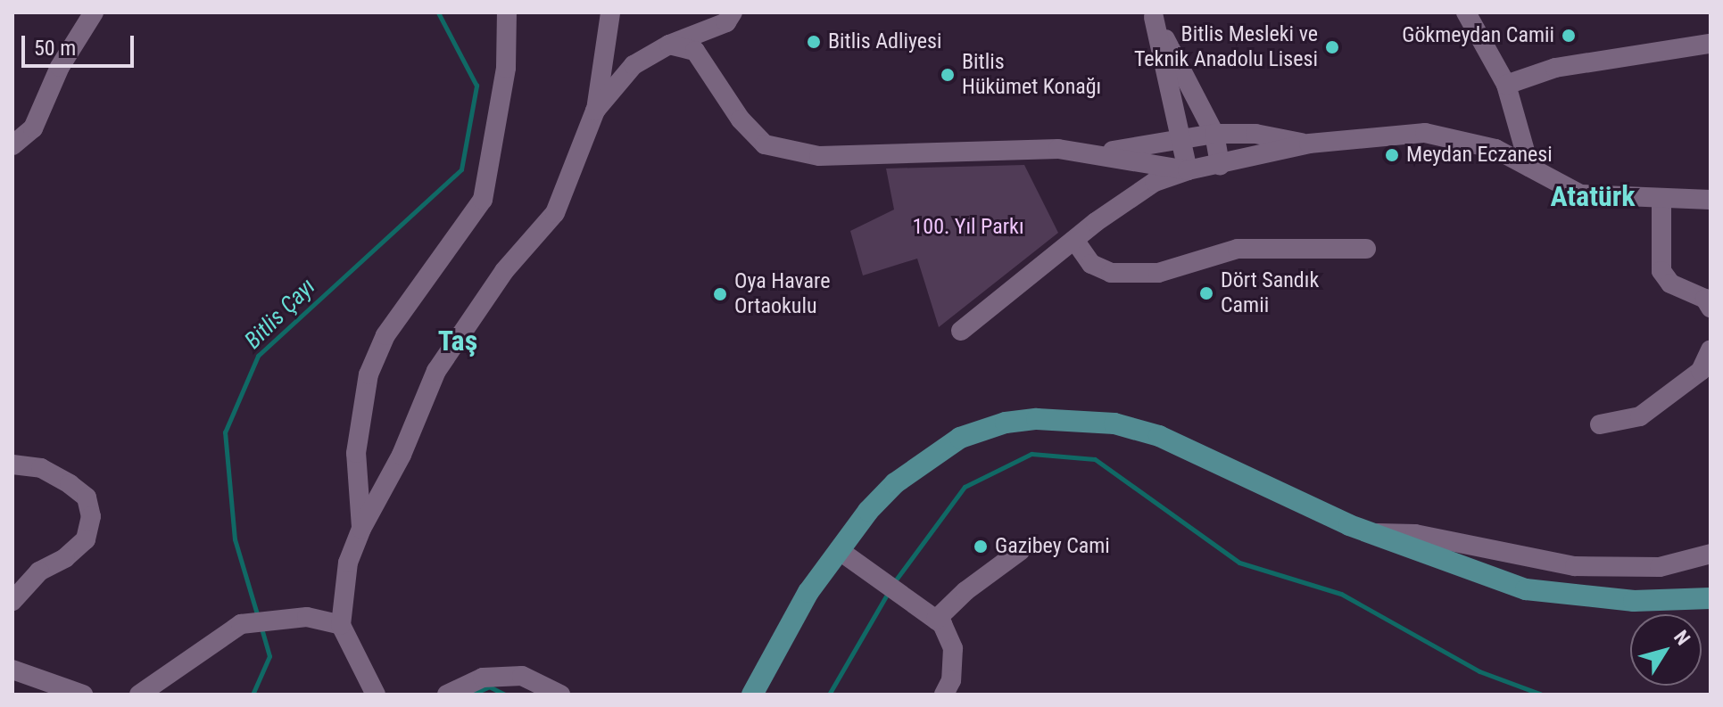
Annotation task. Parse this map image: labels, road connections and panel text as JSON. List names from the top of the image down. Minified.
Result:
{"districts":["Atatürk","Taş"],"water":["Bitlis Çayı"],"parks":["100. Yıl Parkı"],"places":["Gökmeydan Camii","Bitlis Adliyesi","Bitlis Mesleki ve Teknik Anadolu Lisesi","Bitlis Hükümet Konağı","Meydan Eczanesi","Dört Sandık Camii","Oya Havare Ortaokulu","Gazibey Cami"],"scale_bar":"50 m","north":"top right"}
